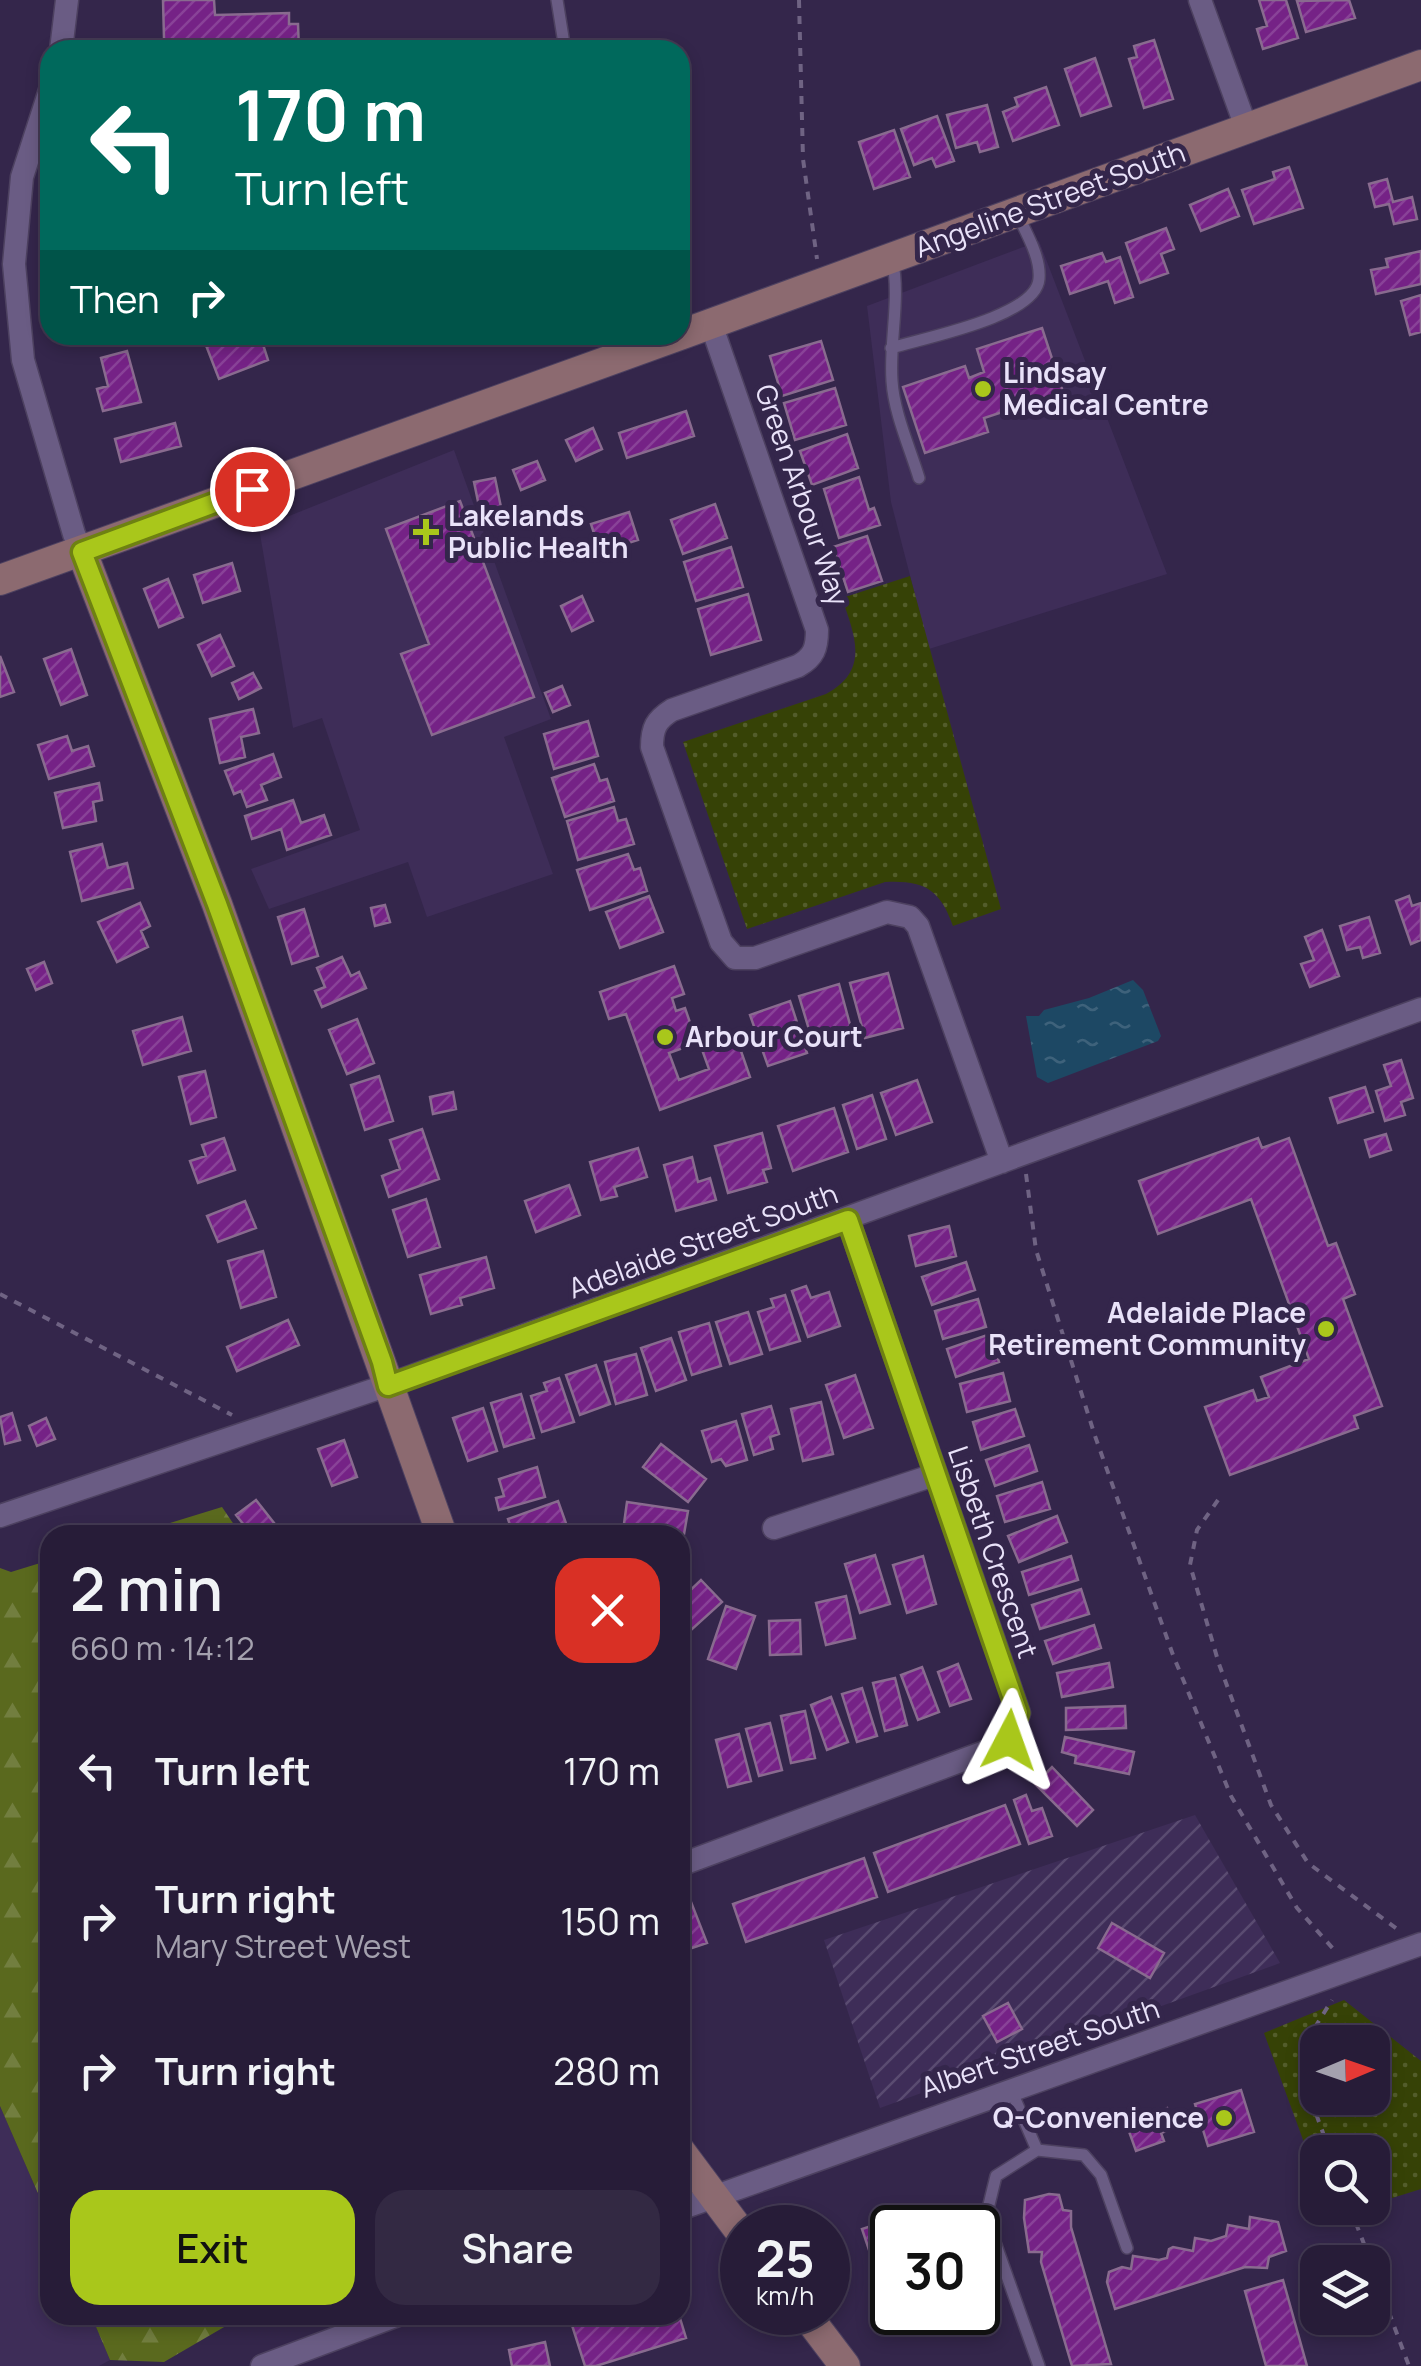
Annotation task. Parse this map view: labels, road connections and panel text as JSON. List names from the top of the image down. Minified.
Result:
{"streets":{"main road":["Angeline Street South"],"street":["Green Arbour Way","Adelaide Street South","Lisbeth Crescent","Albert Street South"]},"crossings":[["Angeline Street South","Green Arbour Way"],["Green Arbour Way","Adelaide Street South"],["Adelaide Street South","Lisbeth Crescent"]],"places":{"other":["Lindsay Medical Centre","Arbour Court","Adelaide Place Retirement Community","Q-Convenience"],"health":["Lakelands Public Health"]},"north":"right","page":{"turn":["170 m","Turn left"],"then":"Then","heading":["2 min","660 m · 14:12"],"list":[{"name":"Turn left","value":"170 m"},{"name":"Turn right","note":"Mary Street West","value":"150 m"},{"name":"Turn right","value":"280 m"}],"buttons":["Exit","Share"],"speed":"25 km/h","limit":"30"}}
